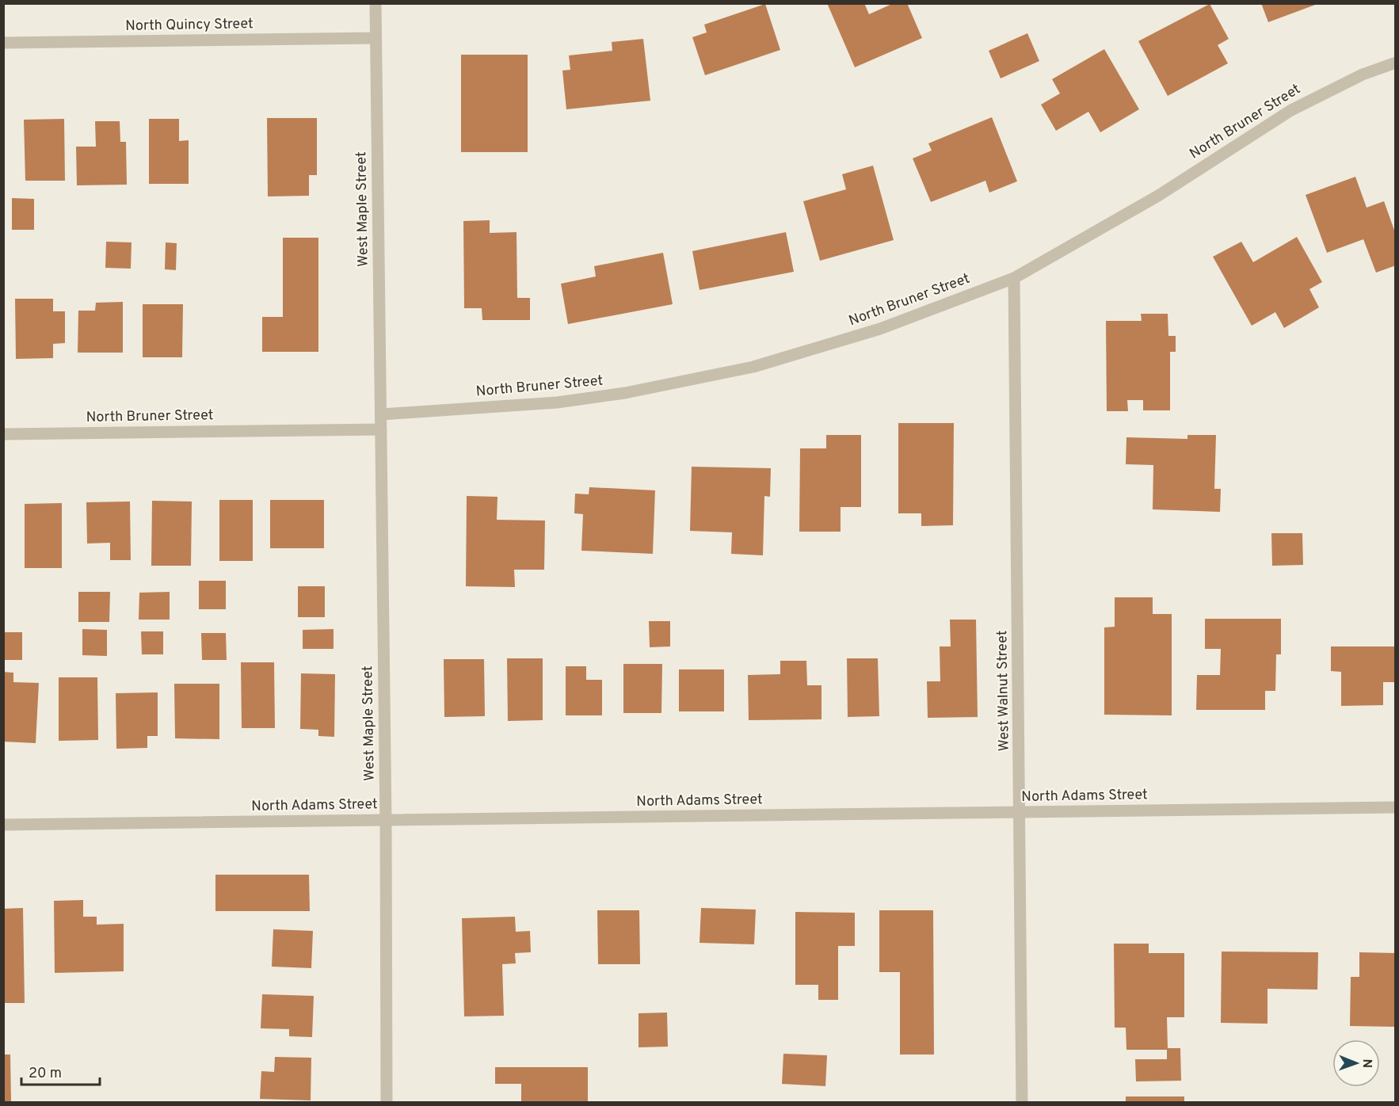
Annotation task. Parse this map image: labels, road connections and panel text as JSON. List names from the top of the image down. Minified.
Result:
{"streets":{"street":["North Quincy Street","North Bruner Street","West Maple Street","West Walnut Street","North Adams Street"]},"crossings":[["North Quincy Street","West Maple Street"],["North Bruner Street","West Maple Street"],["North Bruner Street","West Walnut Street"],["West Maple Street","North Adams Street"],["West Walnut Street","North Adams Street"]],"scale_bar":"20 m","north":"right"}
